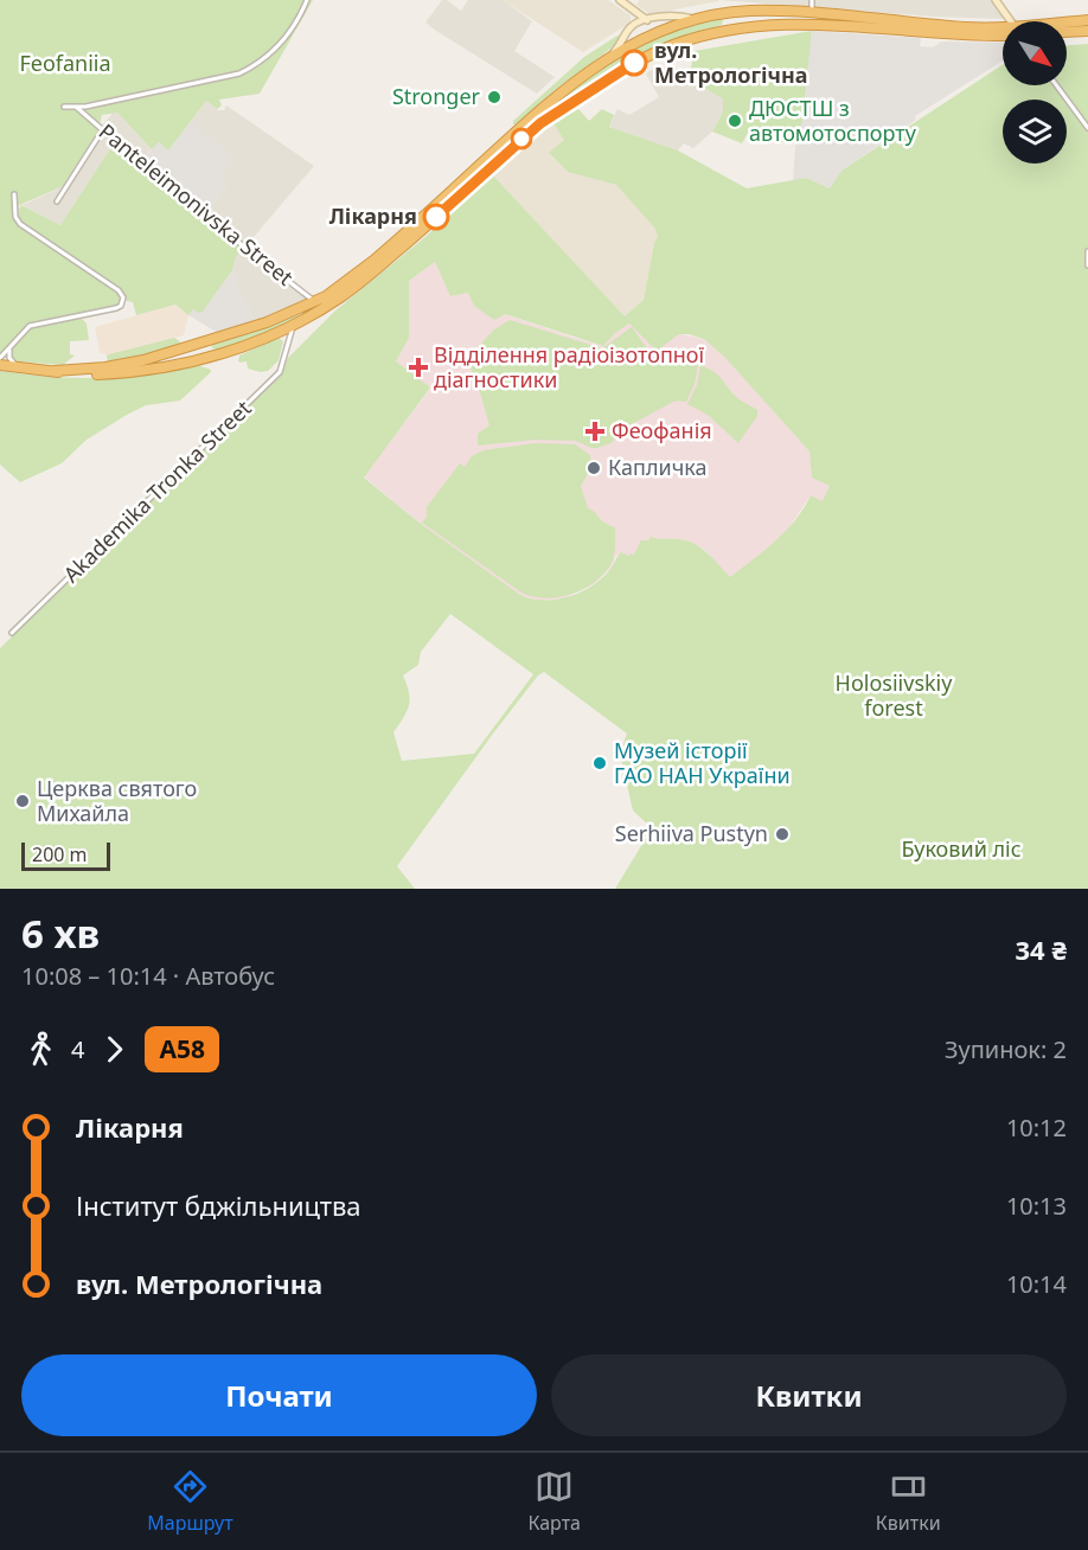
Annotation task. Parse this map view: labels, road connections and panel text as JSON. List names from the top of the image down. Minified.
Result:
{"streets":{"street":["Panteleimonivska Street","Akademika Tronka Street"]},"parks":["Feofaniia","Holosiivskiy forest","Буковий ліс"],"places":{"other":["вул. Метрологічна","Stronger","ДЮСТШ з автомотоспорту","Лікарня","Капличка","Музей історії ГАО НАН України","Церква святого Михайла","Serhiiva Pustyn"],"health":["Відділення радіоізотопної діагностики","Феофанія"]},"lines":["bus line А58"],"scale_bar":"200 m","north":"bottom right","page":{"scale":"200 m","heading":["6 хв","10:08 – 10:14 · Автобус","34 ₴"],"legs":["4","А58","Зупинок: 2"],"list":[{"name":"Лікарня","value":"10:12"},{"name":"Інститут бджільництва","value":"10:13"},{"name":"вул. Метрологічна","value":"10:14"}],"buttons":["Почати","Квитки"],"tabs":["Маршрут","Карта","Квитки"]}}
